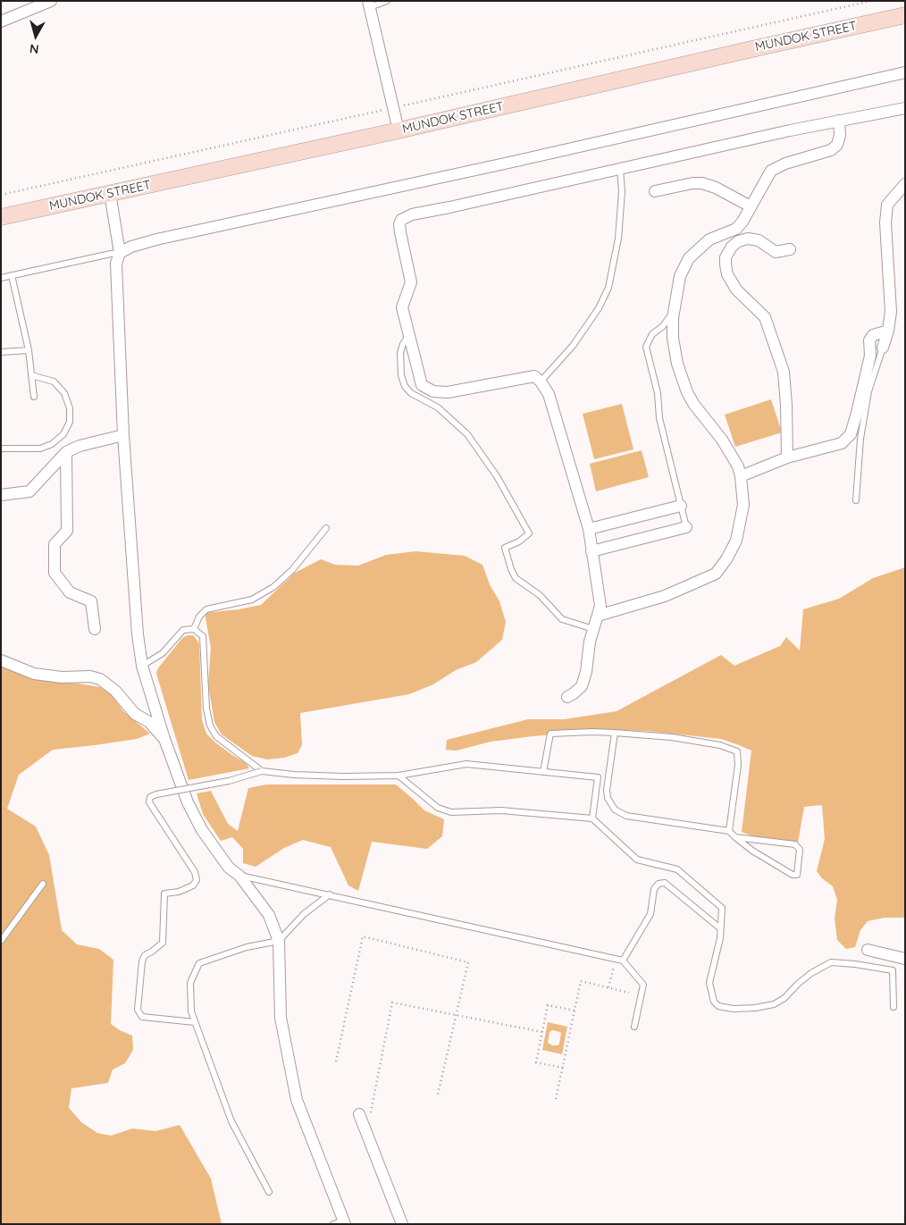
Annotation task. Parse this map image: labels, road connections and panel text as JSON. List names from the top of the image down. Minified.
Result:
{"streets":{"main road":["MUNDOK STREET"]},"north":"bottom"}
